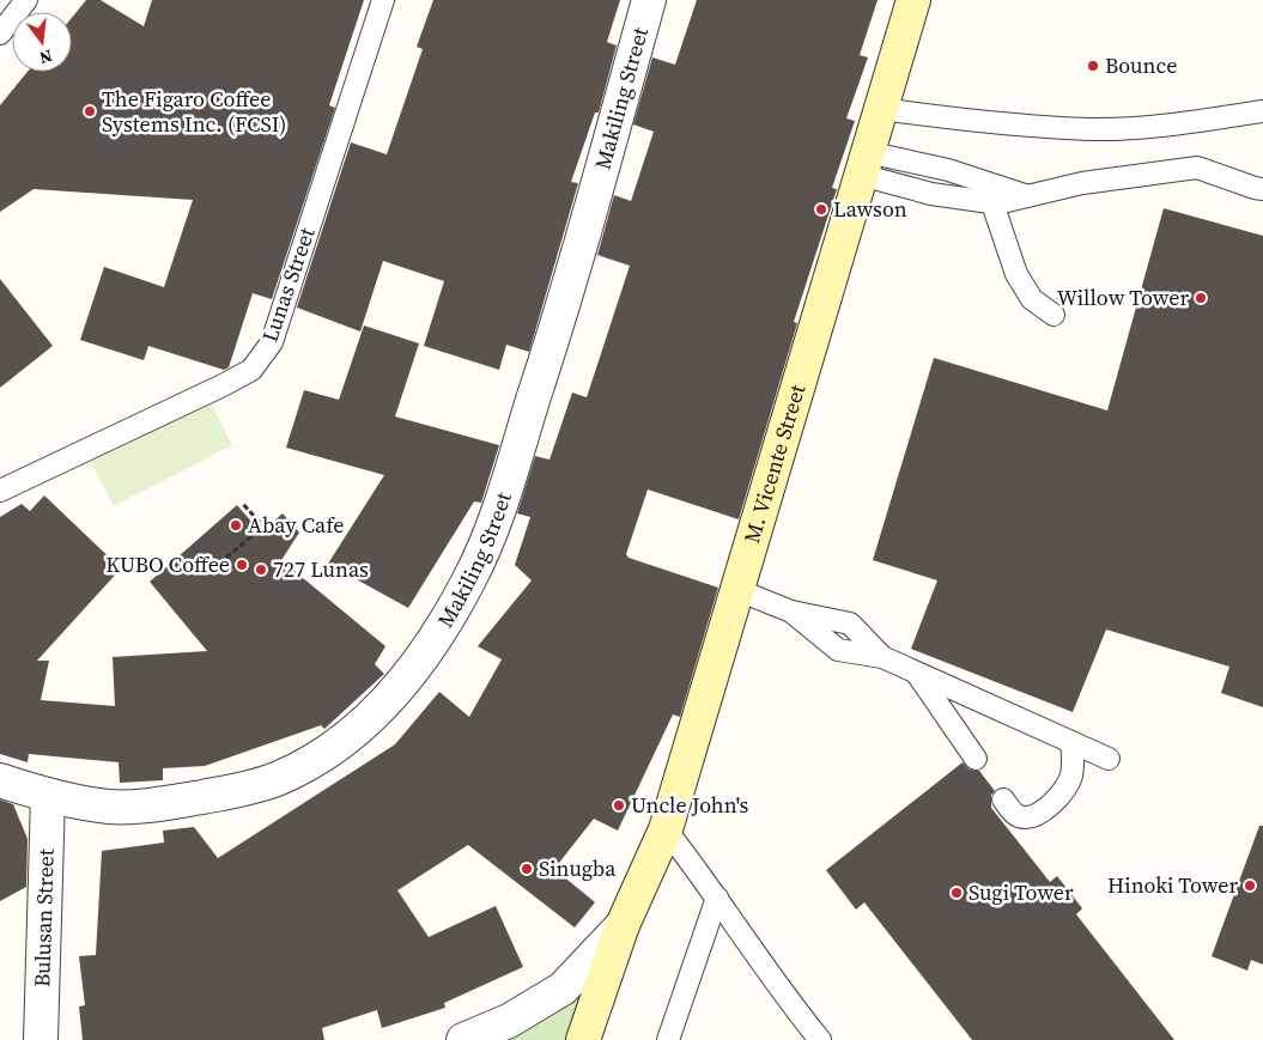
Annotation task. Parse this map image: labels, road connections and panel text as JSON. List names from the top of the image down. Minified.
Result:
{"streets":{"street":["Makiling Street","M. Vicente Street","Bulusan Street"],"lane":["Lunas Street"]},"crossings":[["Makiling Street","Bulusan Street"]],"places":["Bounce","The Figaro Coffee Systems Inc. (FCSI)","Lawson","Willow Tower","Abay Cafe","KUBO Coffee","727 Lunas","Uncle John's","Sinugba","Hinoki Tower","Sugi Tower"],"north":"bottom"}
